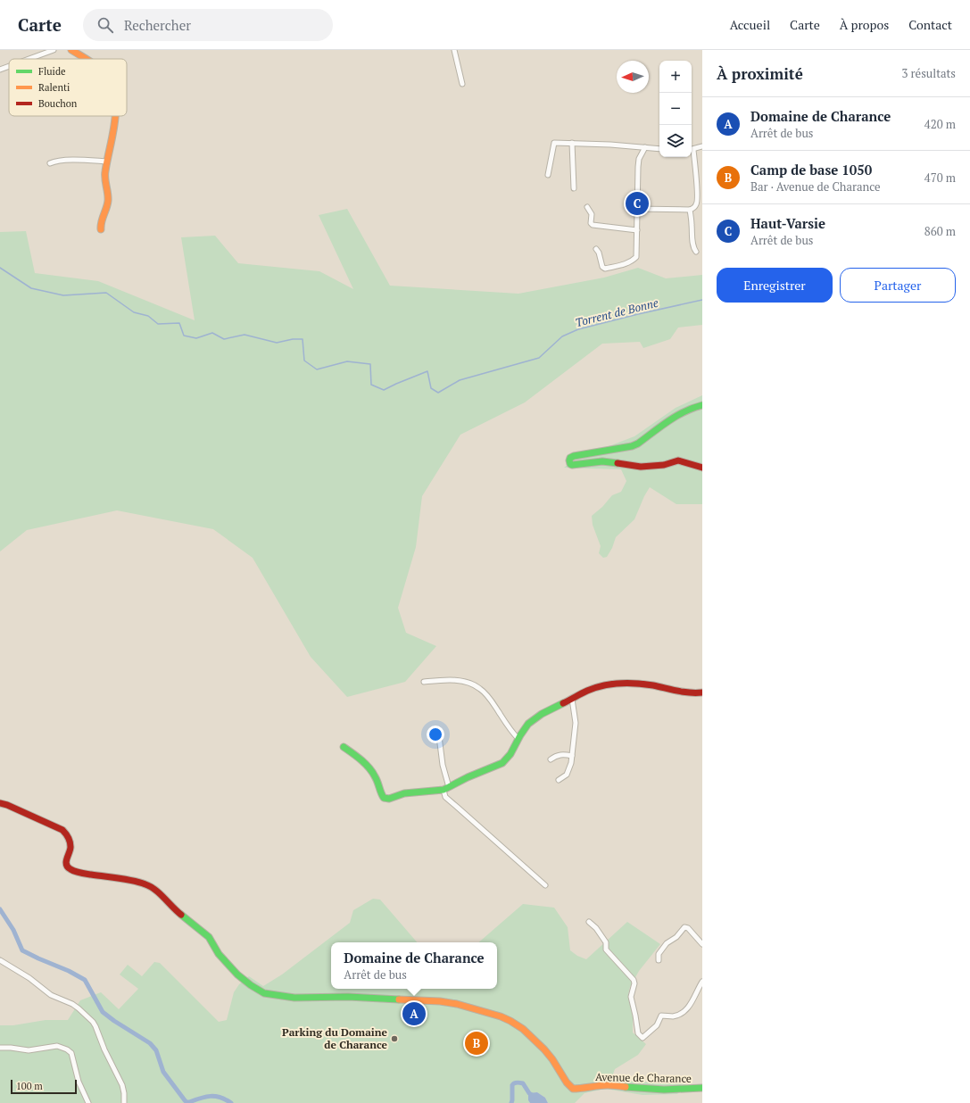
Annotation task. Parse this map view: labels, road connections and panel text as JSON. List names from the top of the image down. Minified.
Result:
{"streets":{"street":["Avenue de Charance"]},"water":["Torrent de Bonne"],"places":["Parking du Domaine de Charance"],"legend":["Fluide","Ralenti","Bouchon"],"scale_bar":"100 m","north":"left","page":{"header":"Carte","search":"Rechercher","nav":["Accueil","Carte","À propos","Contact"],"heading":["À proximité","3 résultats"],"map_buttons":["+","−"],"list":[{"mark":"A","name":"Domaine de Charance","note":"Arrêt de bus","value":"420 m"},{"mark":"B","name":"Camp de base 1050","note":"Bar · Avenue de Charance","value":"470 m"},{"mark":"C","name":"Haut-Varsie","note":"Arrêt de bus","value":"860 m"}],"pins":["C","A","B"],"buttons":["Enregistrer","Partager"],"popup":["Domaine de Charance","Arrêt de bus"],"scale":"100 m"}}
